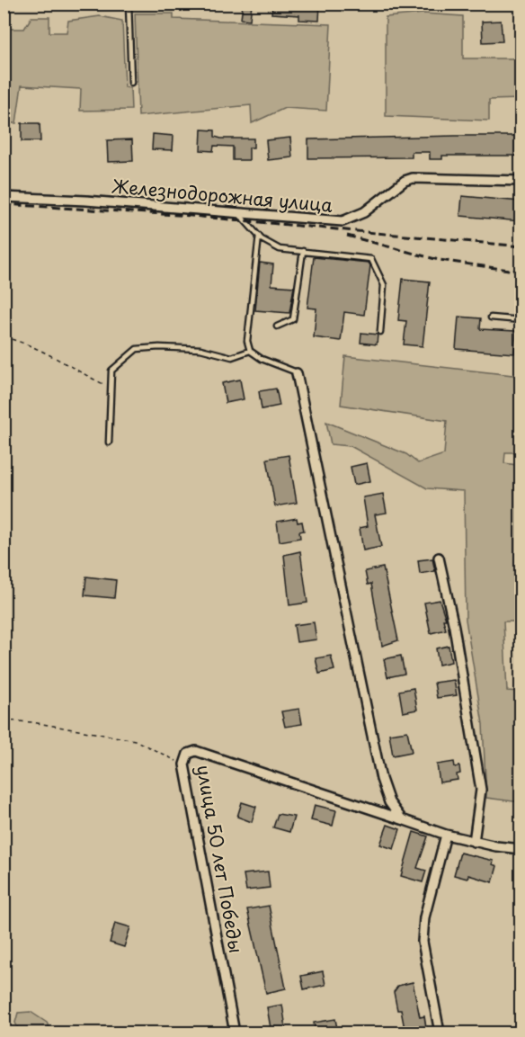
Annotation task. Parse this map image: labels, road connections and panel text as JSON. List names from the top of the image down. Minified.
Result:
{"streets":{"street":["Железнодорожная улица","улица 50 лет Победы"]}}
